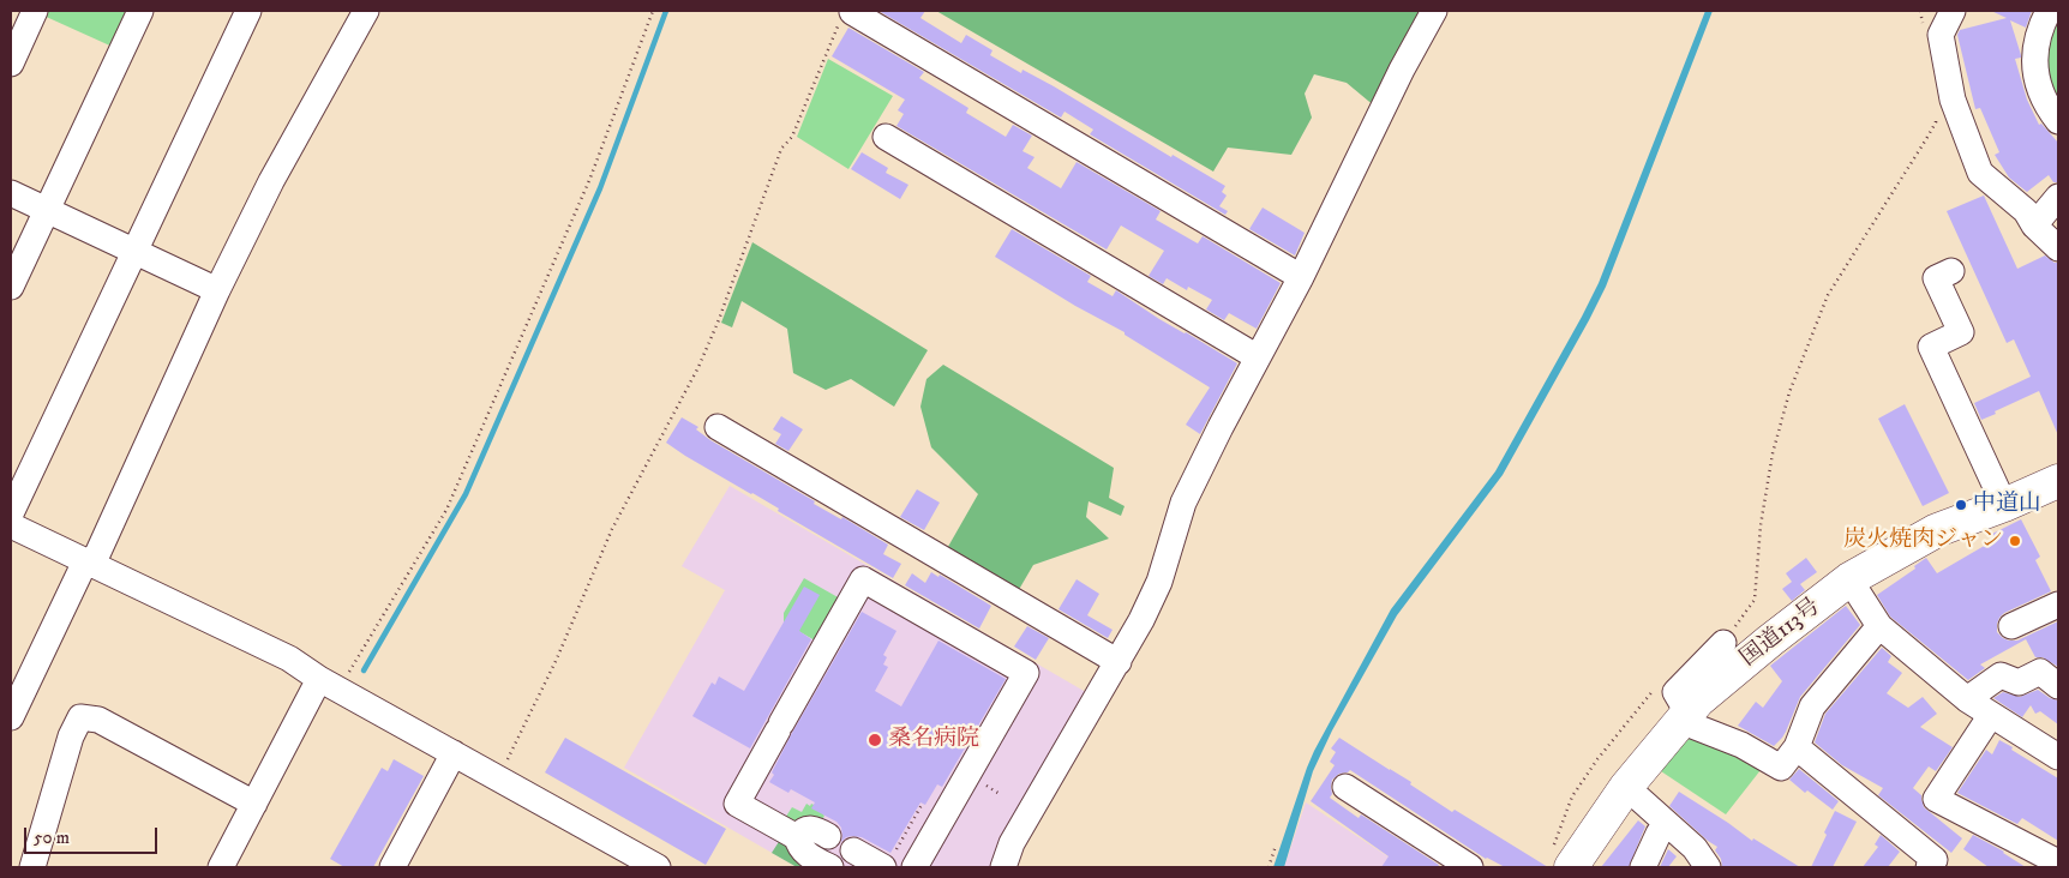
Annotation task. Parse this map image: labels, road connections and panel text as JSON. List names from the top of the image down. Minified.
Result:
{"streets":{"highway":["国道113号"]},"places":["中道山","炭火焼肉ジャン","桑名病院"],"scale_bar":"50 m"}
